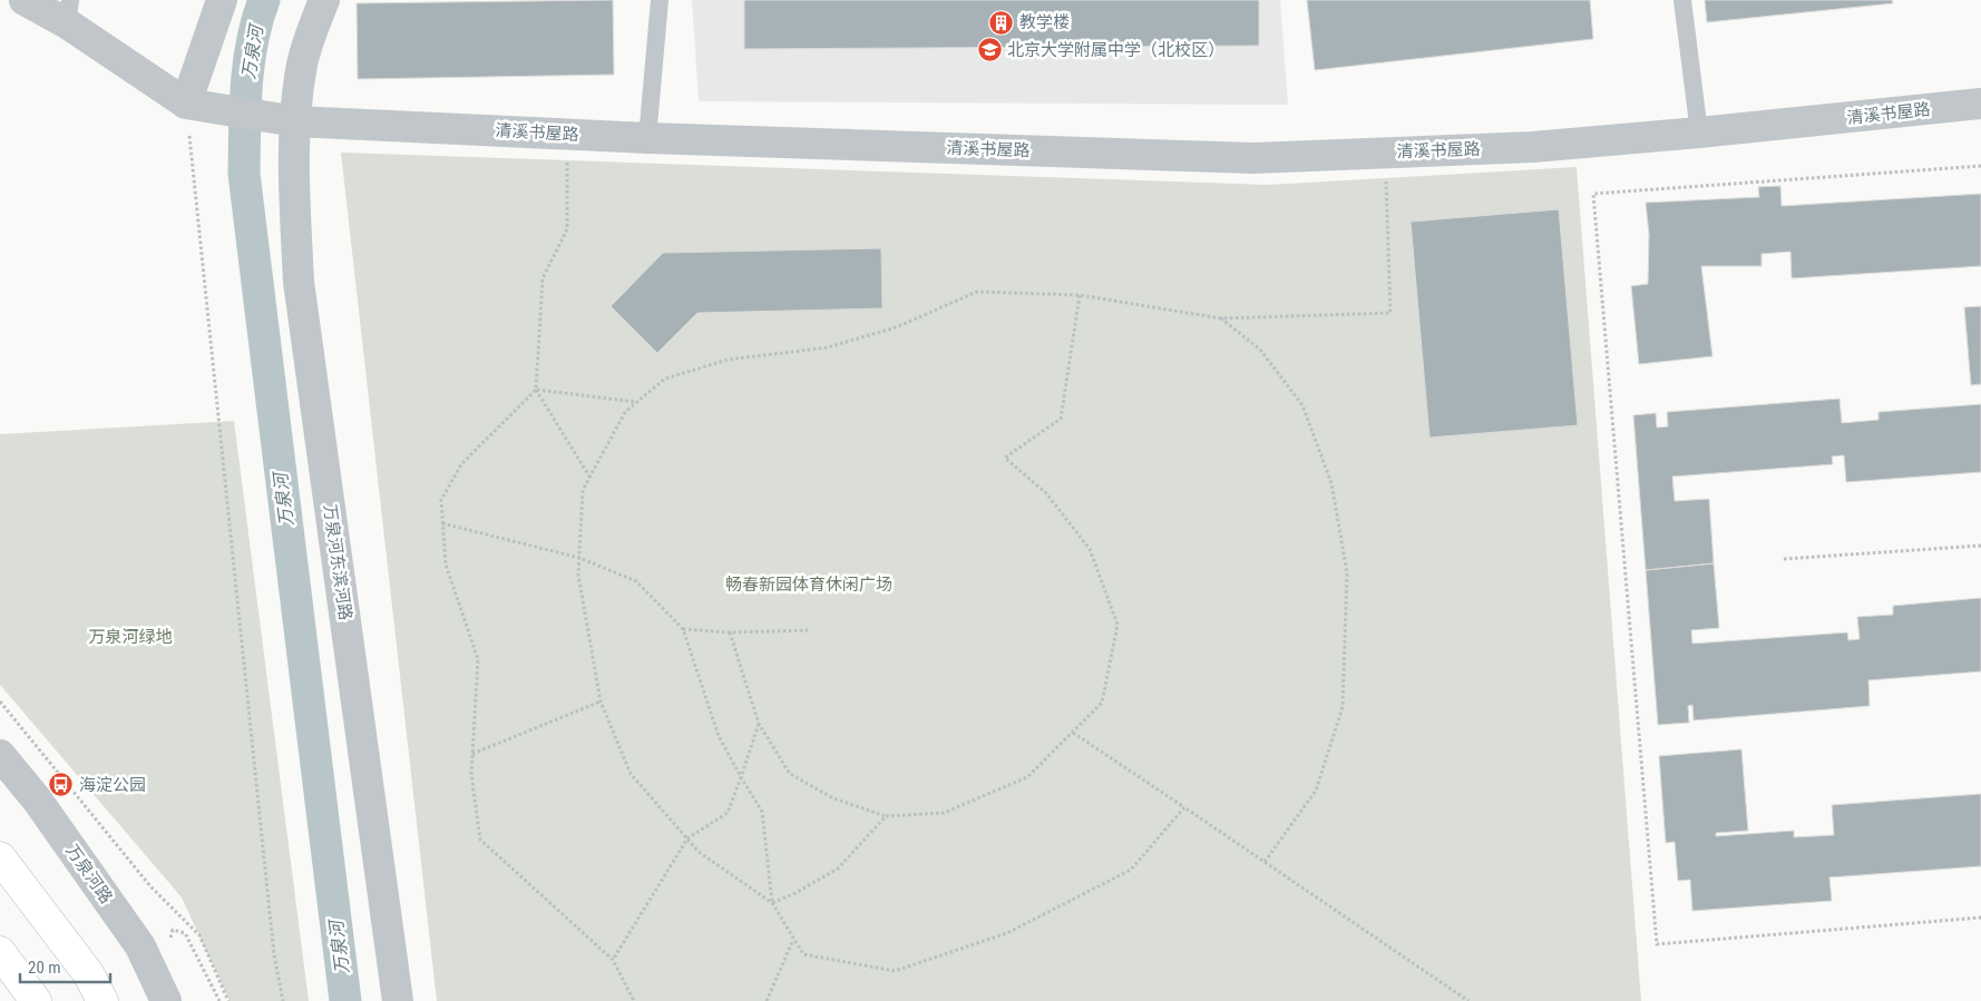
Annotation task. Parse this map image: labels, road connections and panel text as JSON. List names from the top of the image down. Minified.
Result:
{"streets":{"street":["清溪书屋路","万泉河东滨河路","万泉河路"]},"crossings":[["清溪书屋路","万泉河东滨河路"]],"water":["万泉河"],"parks":["畅春新园体育休闲广场","万泉河绿地"],"places":{"building":["教学楼"],"school or university":["北京大学附属中学（北校区）"],"bus stop":["海淀公园"]},"scale_bar":"20 m"}
